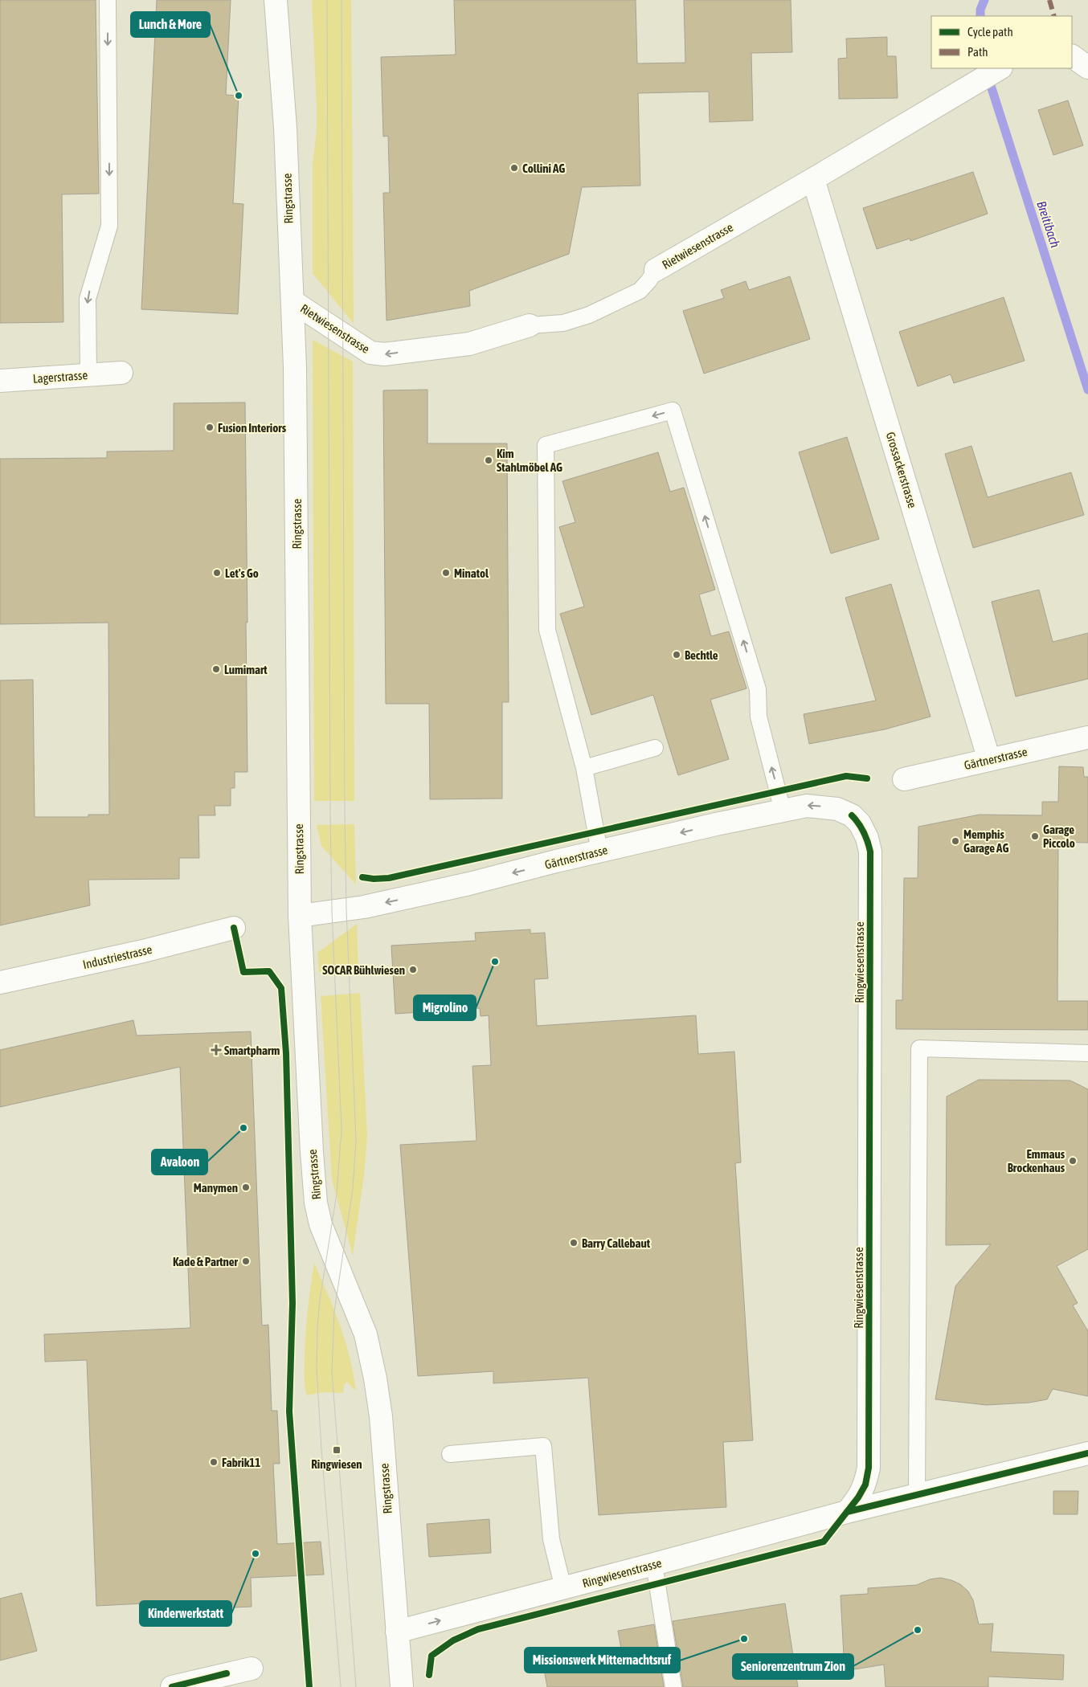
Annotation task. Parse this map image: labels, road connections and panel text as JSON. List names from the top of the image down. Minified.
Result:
{"streets":{"street":["Ringstrasse","Rietwiesenstrasse","Lagerstrasse","Grossackerstrasse","Gärtnerstrasse","Industriestrasse","Ringwiesenstrasse"]},"crossings":[["Ringstrasse","Rietwiesenstrasse"],["Ringstrasse","Gärtnerstrasse"],["Ringstrasse","Ringwiesenstrasse"],["Rietwiesenstrasse","Grossackerstrasse"],["Grossackerstrasse","Gärtnerstrasse"],["Gärtnerstrasse","Ringwiesenstrasse"]],"one_way":["Gärtnerstrasse"],"water":["Breitibach"],"places":{"other":["Lunch & More","Collini AG","Fusion Interiors","Kim Stahlmöbel AG","Let's Go","Minatol","Bechtle","Lumimart","Garage Piccolo","Memphis Garage AG","Migrolino","SOCAR Bühlwiesen","Avaloon","Emmaus Brockenhaus","Manymen","Barry Callebaut","Kade & Partner","Fabrik11","Kinderwerkstatt","Seniorenzentrum Zion","Missionswerk Mitternachtsruf"],"health":["Smartpharm"],"transit":["Ringwiesen"]},"legend":["Cycle path","Path"]}
